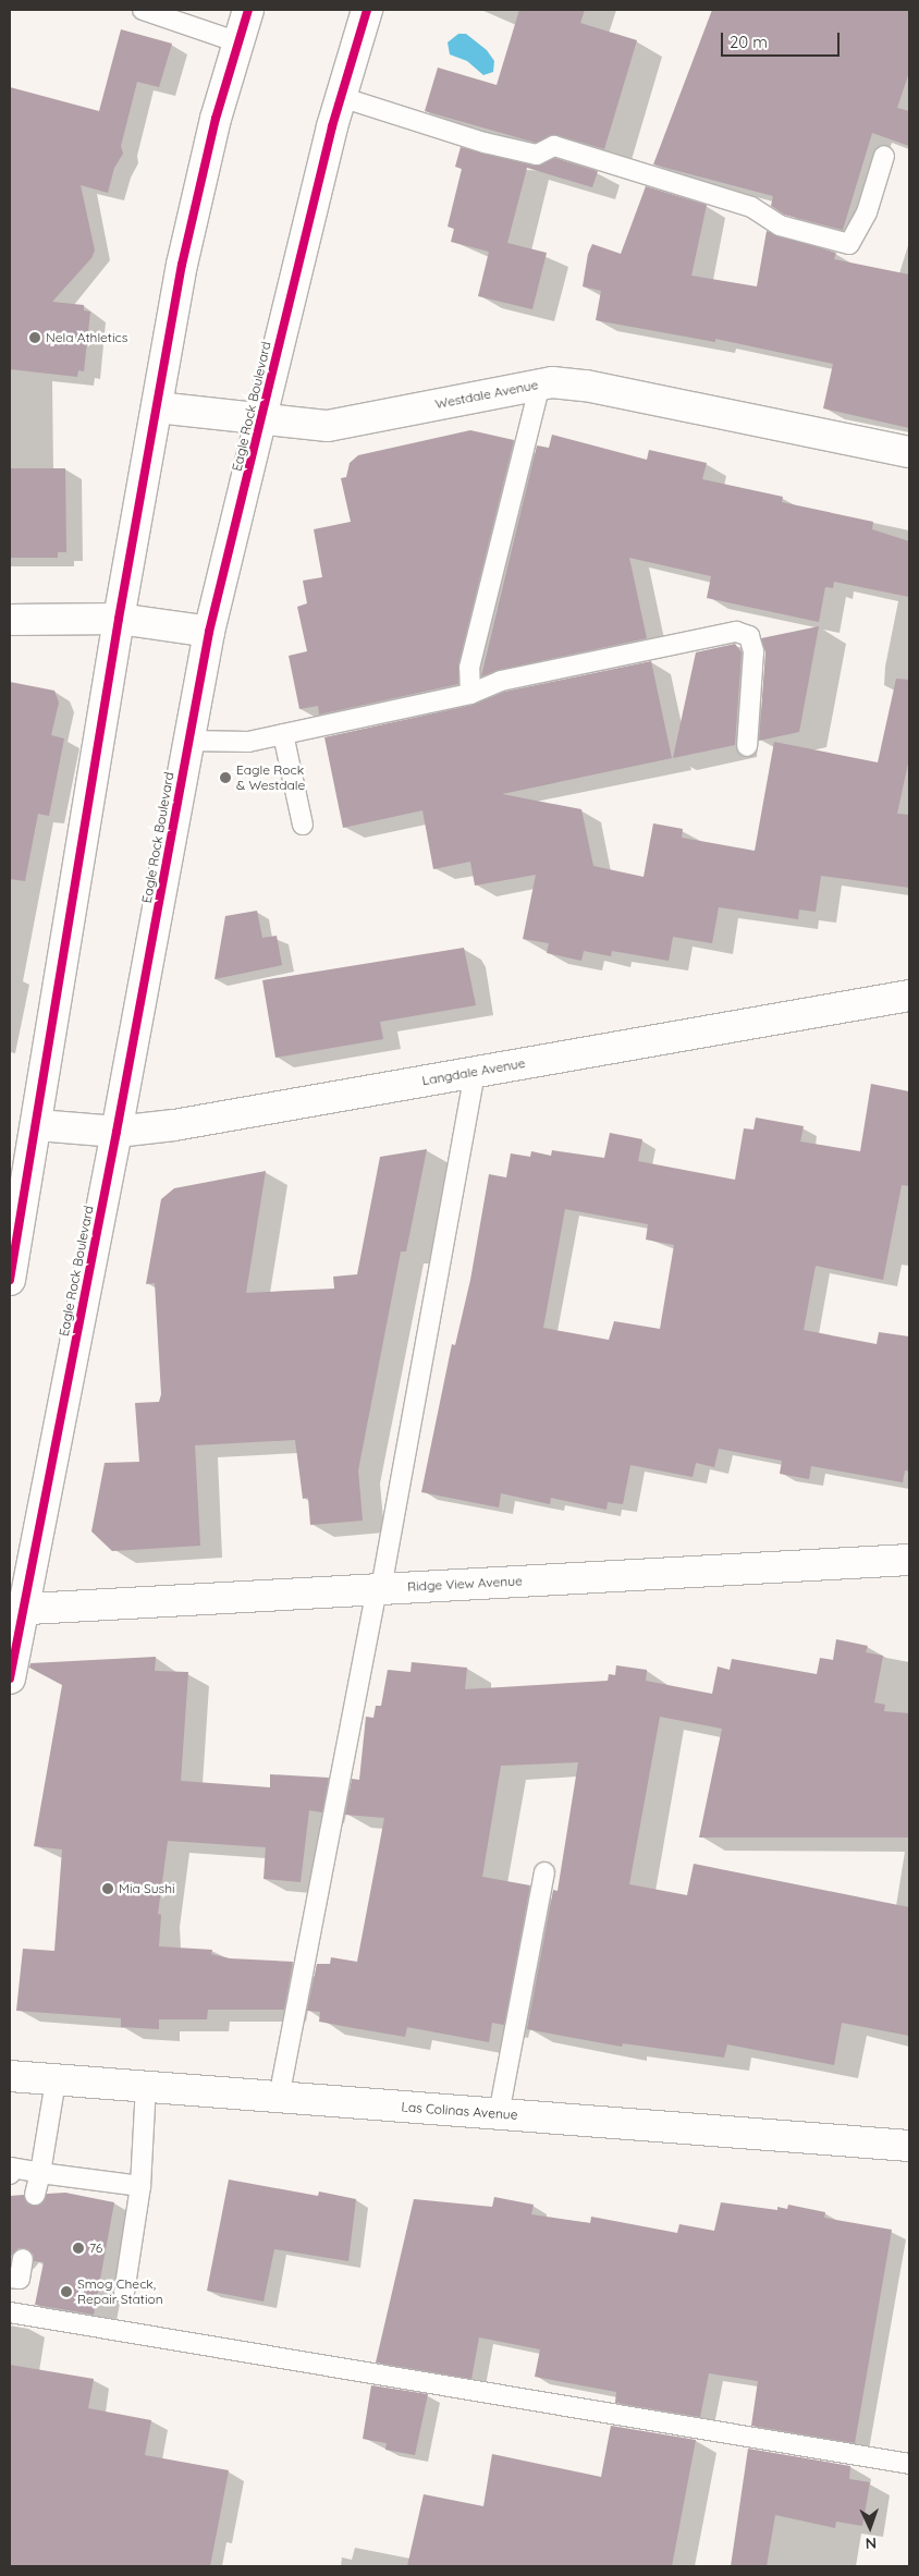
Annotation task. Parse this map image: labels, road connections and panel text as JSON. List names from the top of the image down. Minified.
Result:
{"streets":{"street":["Westdale Avenue","Eagle Rock Boulevard","Langdale Avenue","Ridge View Avenue","Las Colinas Avenue"]},"crossings":[["Westdale Avenue","Eagle Rock Boulevard"],["Eagle Rock Boulevard","Langdale Avenue"],["Eagle Rock Boulevard","Ridge View Avenue"]],"places":["Nela Athletics","Eagle Rock & Westdale","Mia Sushi","76","Smog Check, Repair Station"],"scale_bar":"20 m","north":"bottom"}
